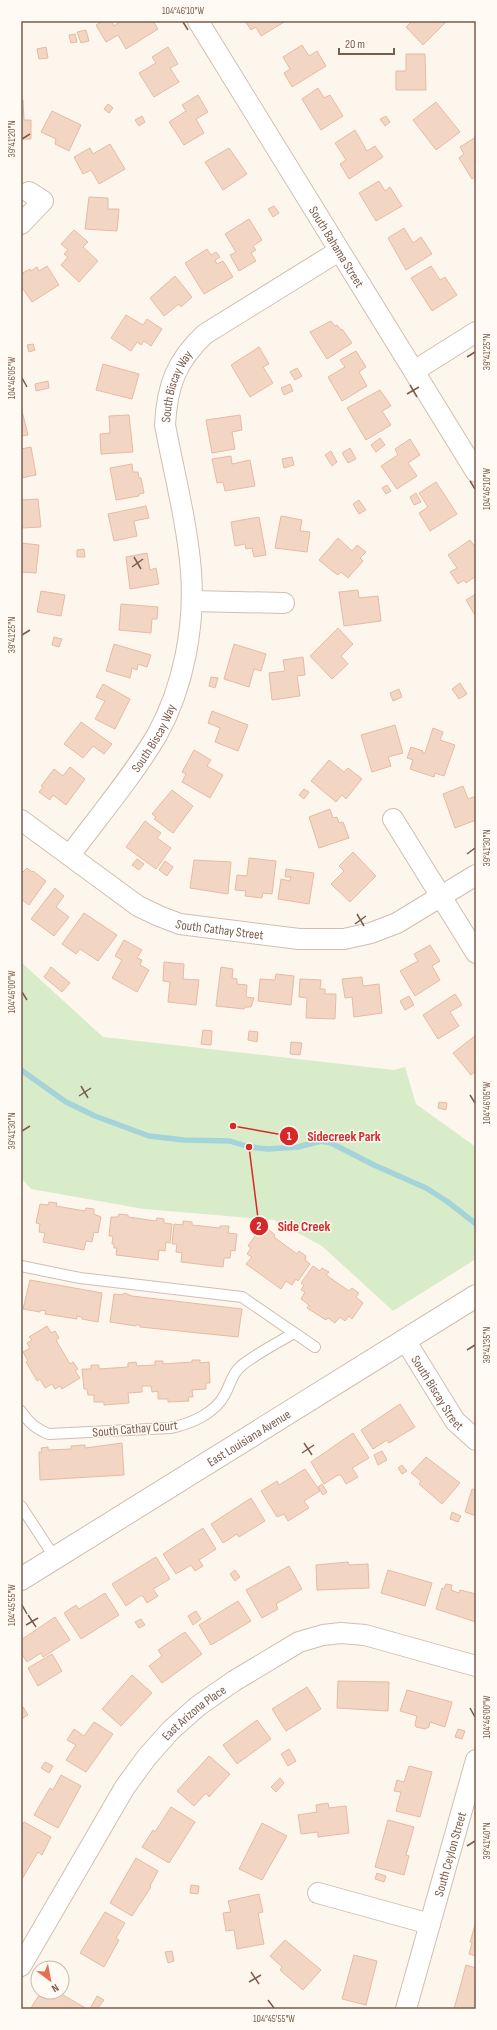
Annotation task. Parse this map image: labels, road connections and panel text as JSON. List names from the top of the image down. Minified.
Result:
{"streets":{"street":["South Bahama Street","South Biscay Way","South Cathay Street","South Biscay Street","East Louisiana Avenue","East Arizona Place","South Ceylon Street"],"lane":["South Cathay Court"]},"crossings":[["South Bahama Street","South Biscay Way"],["South Biscay Way","South Cathay Street"],["South Biscay Street","East Louisiana Avenue"]],"places":["Sidecreek Park","Side Creek"],"scale_bar":"20 m","north":"bottom right","coordinates":["104°46'10\"W","39°41'20\"N","39°41'25\"N","104°46'05\"W","39°41'30\"N","104°46'00\"W","39°41'35\"N","104°45'55\"W","39°41'40\"N"]}
